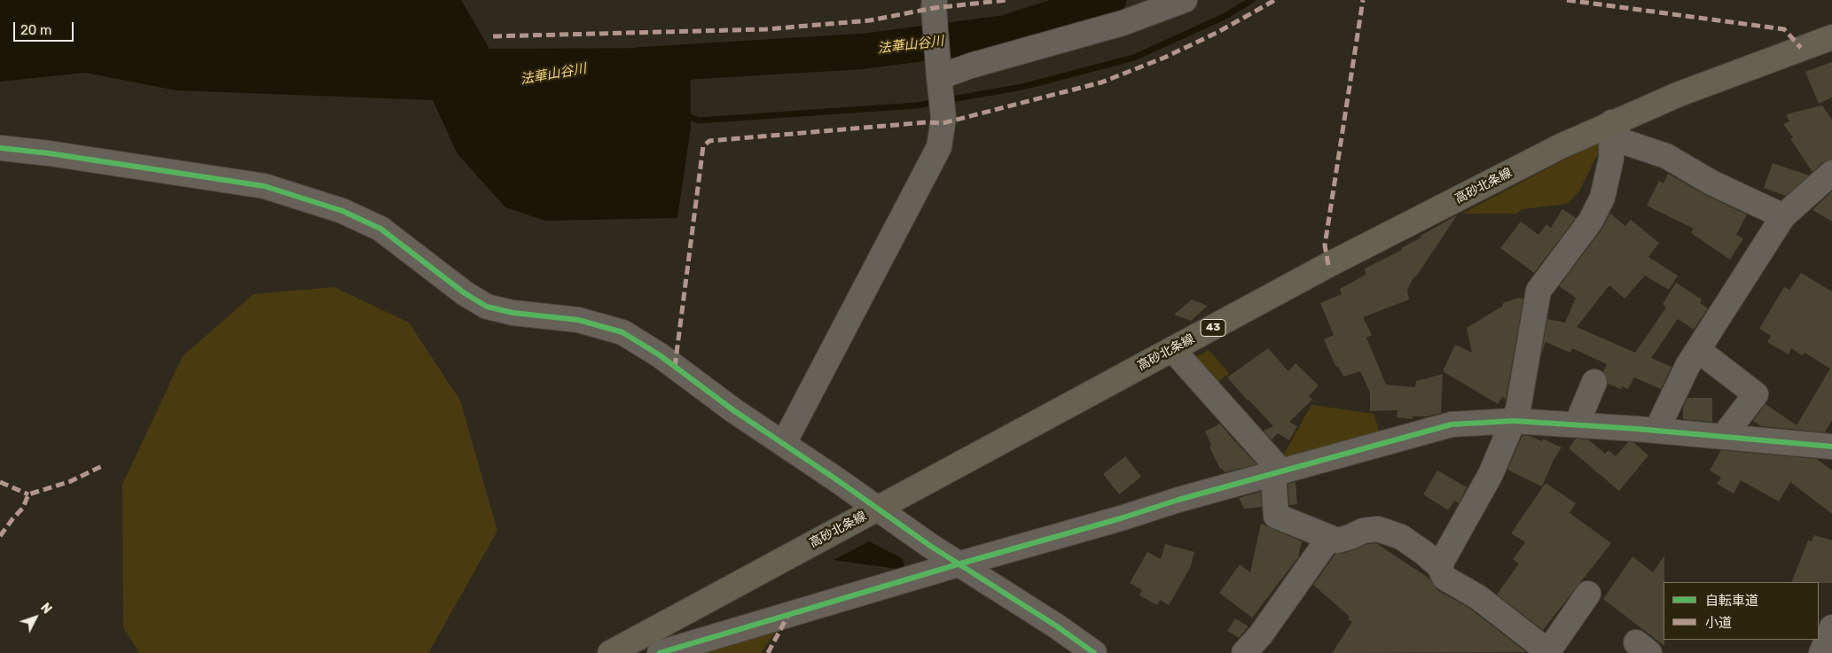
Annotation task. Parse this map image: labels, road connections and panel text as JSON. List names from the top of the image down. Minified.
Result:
{"streets":{"main road":["高砂北条線","43"]},"water":["法華山谷川"],"legend":["自転車道","小道"],"scale_bar":"20 m","north":"top right"}
